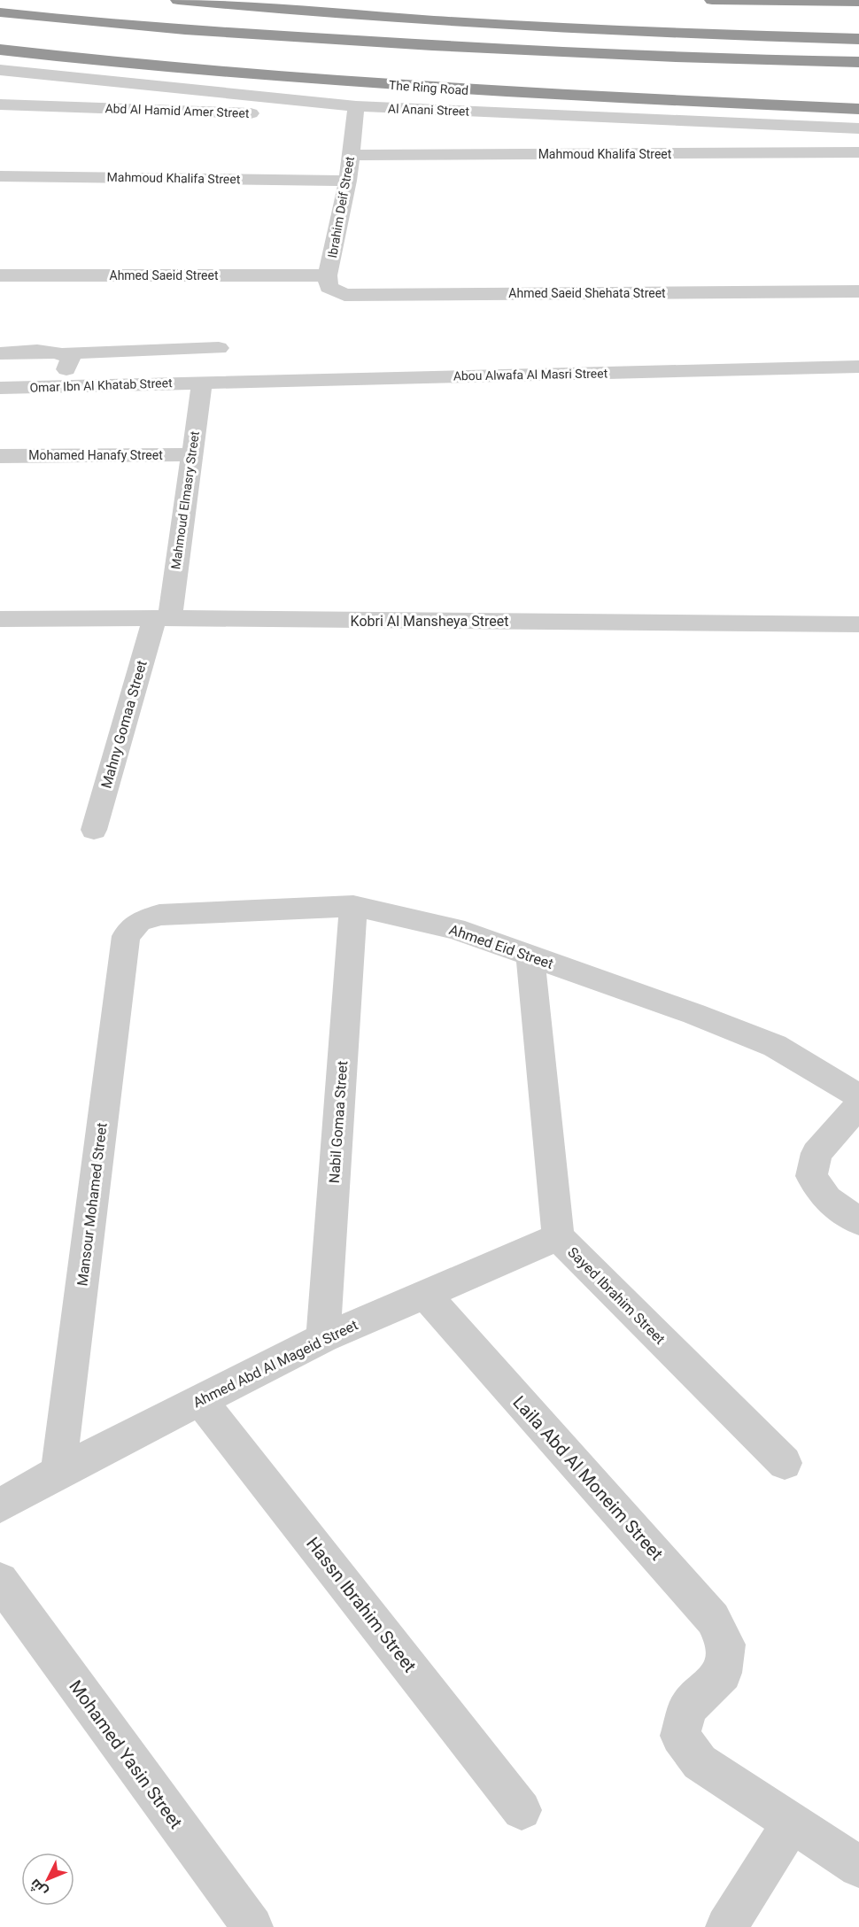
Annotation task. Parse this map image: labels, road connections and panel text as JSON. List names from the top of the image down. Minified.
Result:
{"streets":{"highway":["The Ring Road"],"street":["Al Anani Street","Abd Al Hamid Amer Street","Mahmoud Khalifa Street","Ibrahim Deif Street","Ahmed Saeid Street","Ahmed Saeid Shehata Street","Abou Alwafa Al Masri Street","Omar Ibn Al Khatab Street","Mohamed Hanafy Street","Mahmoud Elmasry Street","Kobri Al Mansheya Street","Mahny Gomaa Street","Ahmed Eid Street","Nabil Gomaa Street","Mansour Mohamed Street","Sayed Ibrahim Street","Ahmed Abd Al Mageid Street","Laila Abd Al Moneim Street","Hassn Ibrahim Street","Mohamed Yasin Street"]},"crossings":[["Al Anani Street","Abd Al Hamid Amer Street"],["Al Anani Street","Ibrahim Deif Street"],["Abd Al Hamid Amer Street","Ibrahim Deif Street"],["Mahmoud Khalifa Street","Ibrahim Deif Street"],["Ibrahim Deif Street","Ahmed Saeid Street"],["Ibrahim Deif Street","Ahmed Saeid Shehata Street"],["Ahmed Saeid Street","Ahmed Saeid Shehata Street"],["Abou Alwafa Al Masri Street","Omar Ibn Al Khatab Street"],["Abou Alwafa Al Masri Street","Mahmoud Elmasry Street"],["Omar Ibn Al Khatab Street","Mahmoud Elmasry Street"],["Mohamed Hanafy Street","Mahmoud Elmasry Street"],["Mahmoud Elmasry Street","Kobri Al Mansheya Street"],["Mahmoud Elmasry Street","Mahny Gomaa Street"],["Kobri Al Mansheya Street","Mahny Gomaa Street"],["Ahmed Eid Street","Nabil Gomaa Street"],["Ahmed Eid Street","Mansour Mohamed Street"],["Ahmed Eid Street","Sayed Ibrahim Street"],["Nabil Gomaa Street","Ahmed Abd Al Mageid Street"],["Mansour Mohamed Street","Ahmed Abd Al Mageid Street"],["Sayed Ibrahim Street","Ahmed Abd Al Mageid Street"],["Ahmed Abd Al Mageid Street","Laila Abd Al Moneim Street"],["Ahmed Abd Al Mageid Street","Hassn Ibrahim Street"]],"north":"bottom left"}
